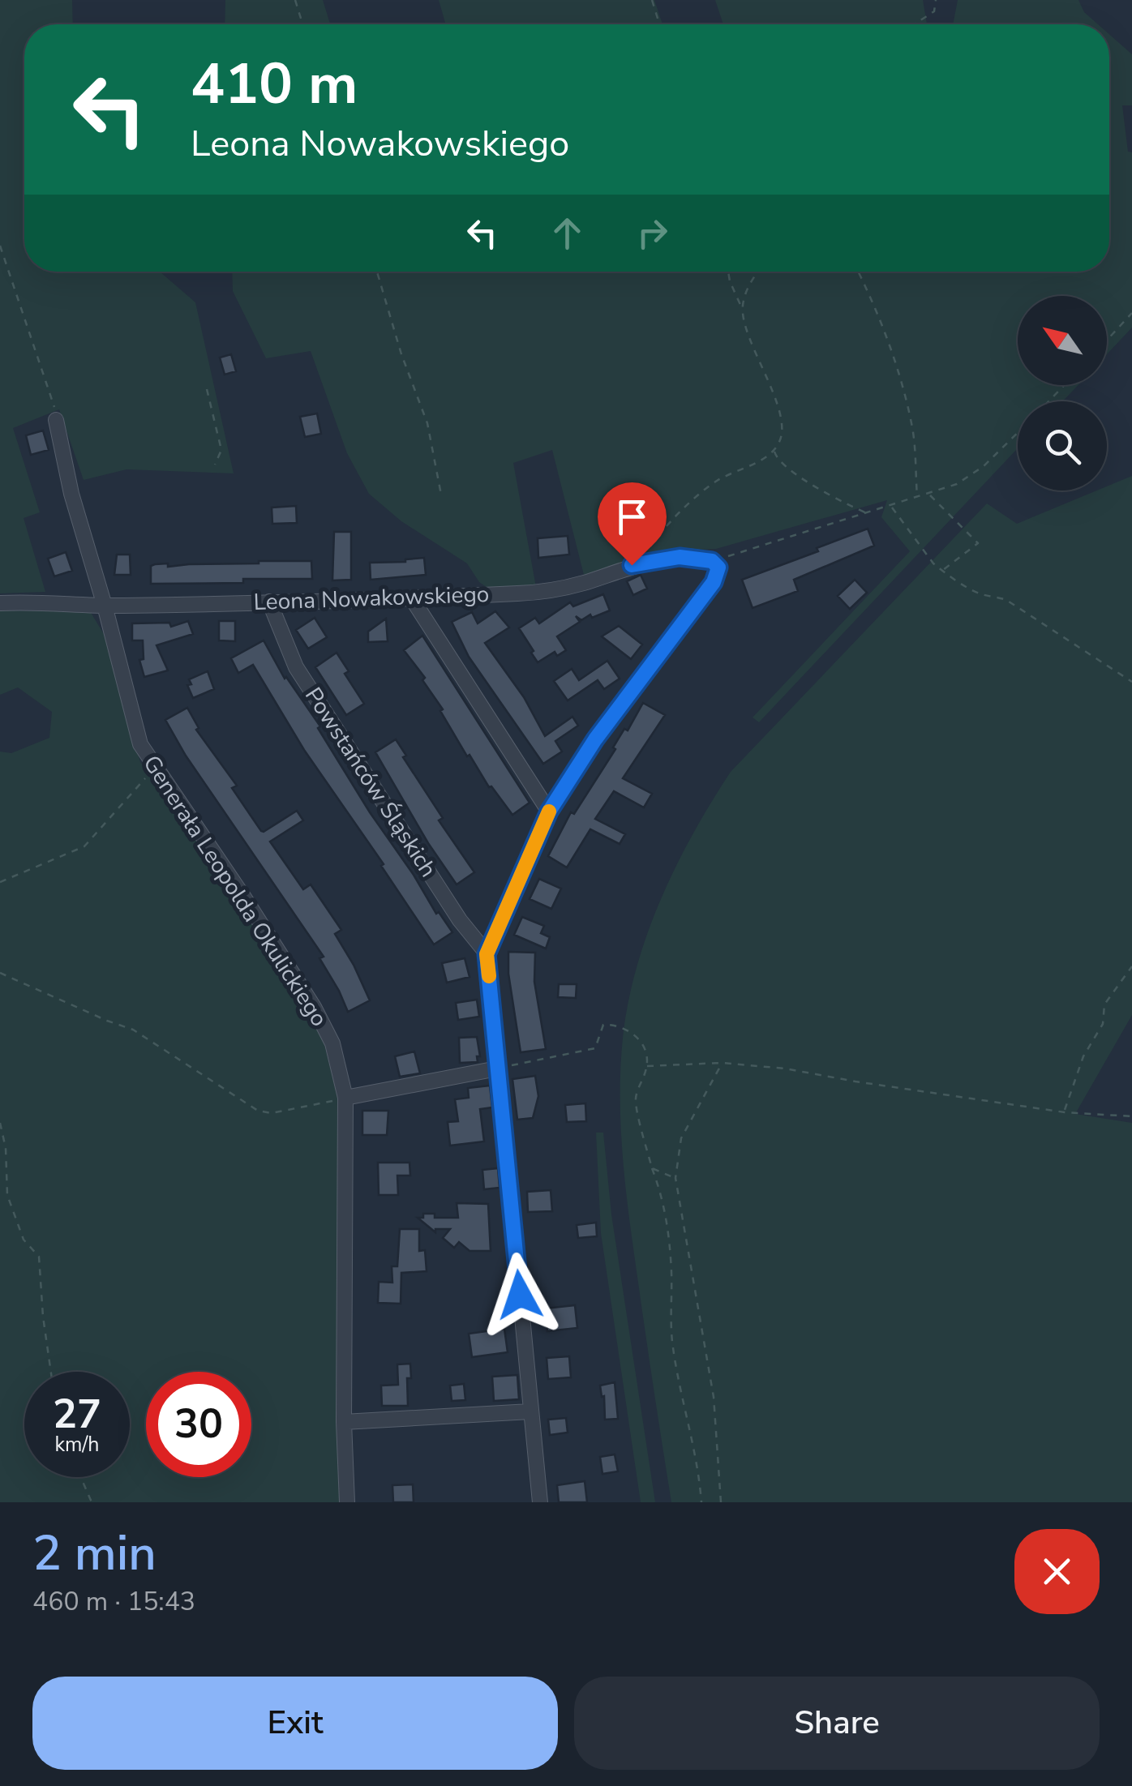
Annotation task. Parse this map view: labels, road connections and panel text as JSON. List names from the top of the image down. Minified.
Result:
{"streets":{"street":["Leona Nowakowskiego","Powstańców Śląskich","Generała Leopolda Okulickiego"]},"crossings":[["Leona Nowakowskiego","Powstańców Śląskich"],["Leona Nowakowskiego","Generała Leopolda Okulickiego"]],"north":"top left","page":{"turn":["410 m","Leona Nowakowskiego"],"speed":"27 km/h","limit":"30","heading":["2 min","460 m · 15:43"],"buttons":["Exit","Share"]}}
